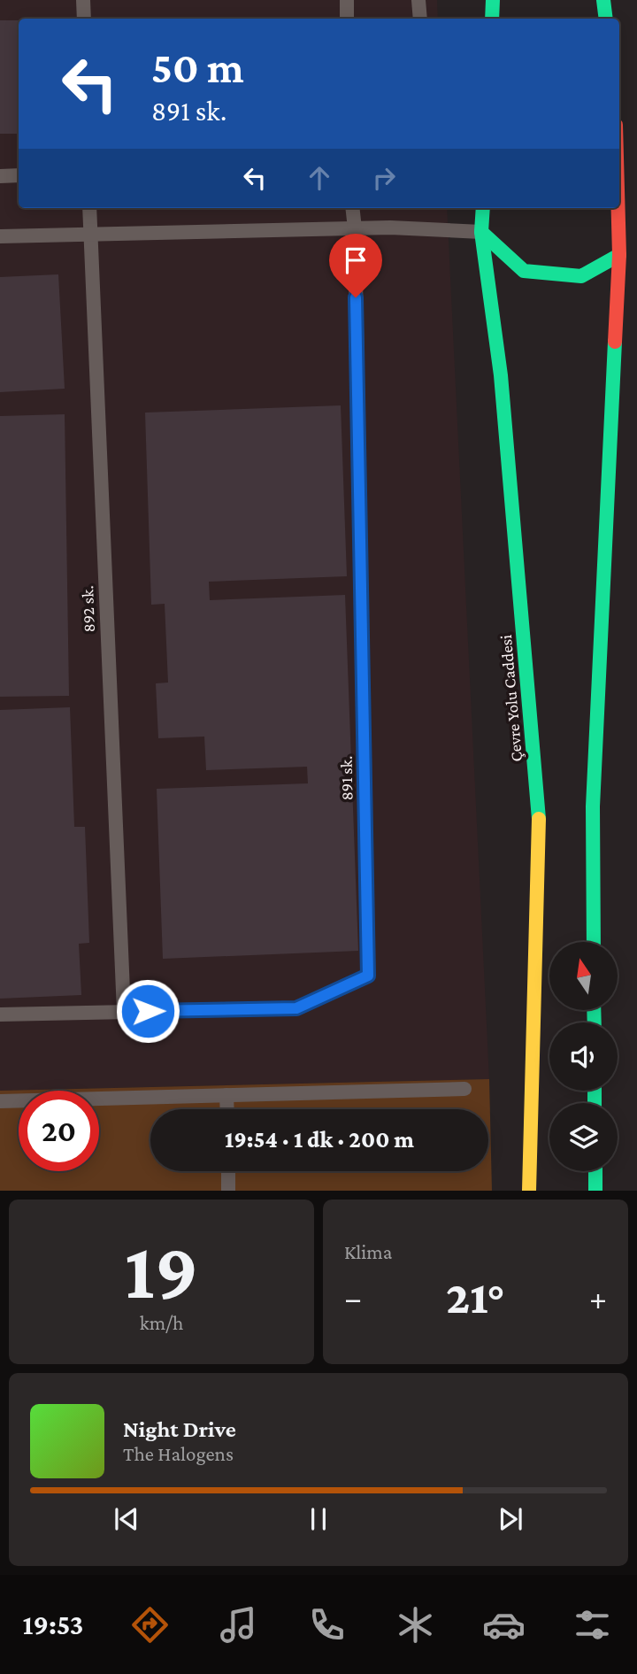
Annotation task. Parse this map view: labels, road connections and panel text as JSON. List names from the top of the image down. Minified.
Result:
{"streets":{"highway":["Çevre Yolu Caddesi"],"lane":["892 sk.","891 sk."]},"crossings":[["892 sk.","891 sk."]],"north":"top","page":{"turn":["50 m","891 sk."],"limit":"20","trip":"19:54 · 1 dk · 200 m","tile":[["19","km/h"],"Klima"],"heat":["−","21°","+"],"song":["Night Drive","The Halogens"],"tabs":"19:53"}}
